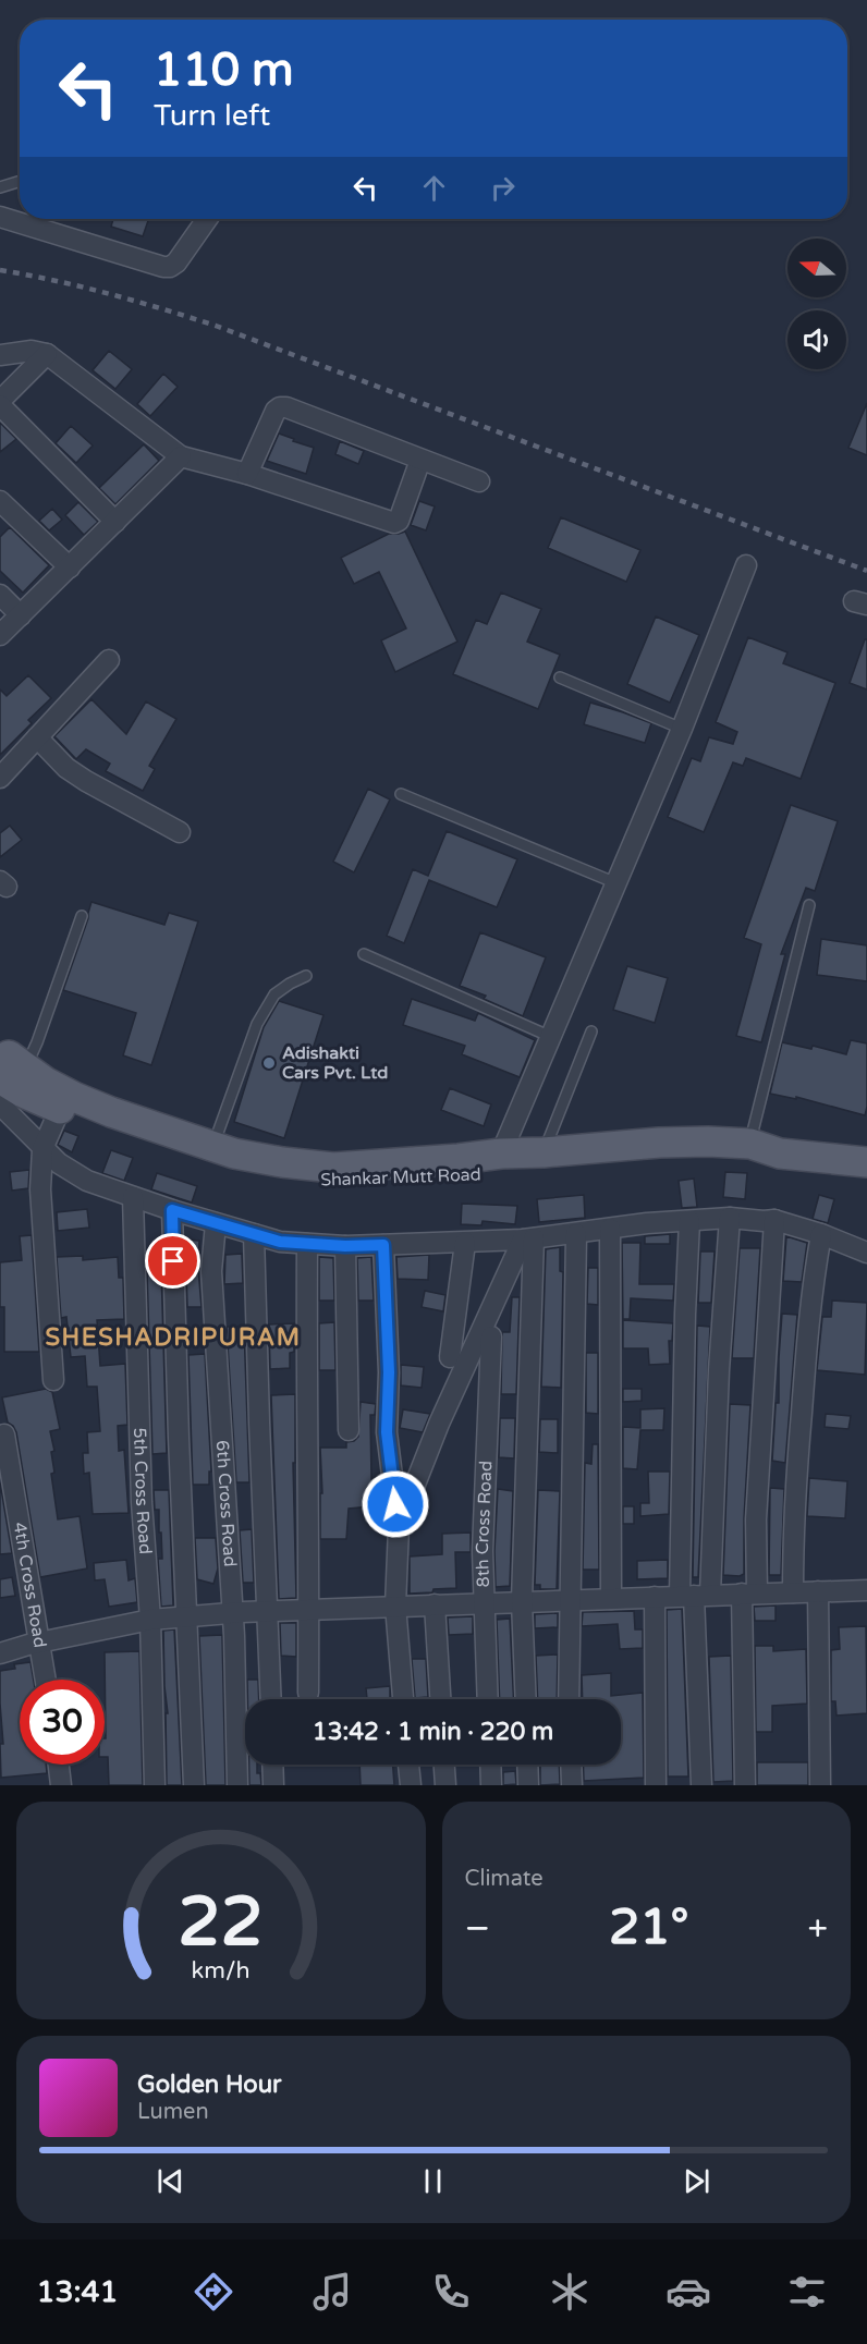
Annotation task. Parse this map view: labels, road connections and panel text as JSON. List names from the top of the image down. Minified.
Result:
{"streets":{"main road":["Shankar Mutt Road"],"street":["5th Cross Road","6th Cross Road","8th Cross Road","4th Cross Road"]},"districts":["SHESHADRIPURAM"],"places":["Adishakti Cars Pvt. Ltd"],"north":"left","page":{"turn":["110 m","Turn left"],"limit":"30","trip":"13:42 · 1 min · 220 m","tile":"Climate","heat":["−","21°","+"],"song":["Golden Hour","Lumen"],"tabs":"13:41","gauge":["22","km/h"]}}
